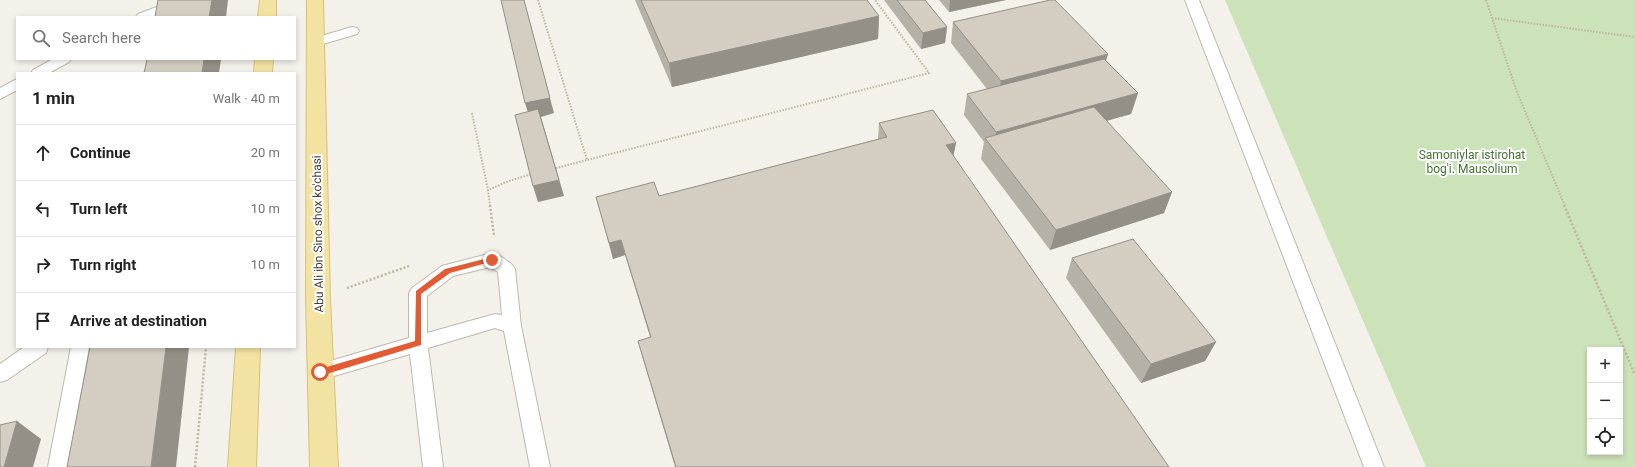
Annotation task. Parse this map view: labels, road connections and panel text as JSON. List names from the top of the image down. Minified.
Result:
{"streets":{"main road":["Abu Ali ibn Sino shox ko'chasi"]},"parks":["Samoniylar istirohat bog'i. Mausolium"],"page":{"search":"Search here","heading":["1 min","Walk · 40 m"],"list":[["Continue","20 m"],["Turn left","10 m"],["Turn right","10 m"],"Arrive at destination"],"map_buttons":["+","−"]}}
